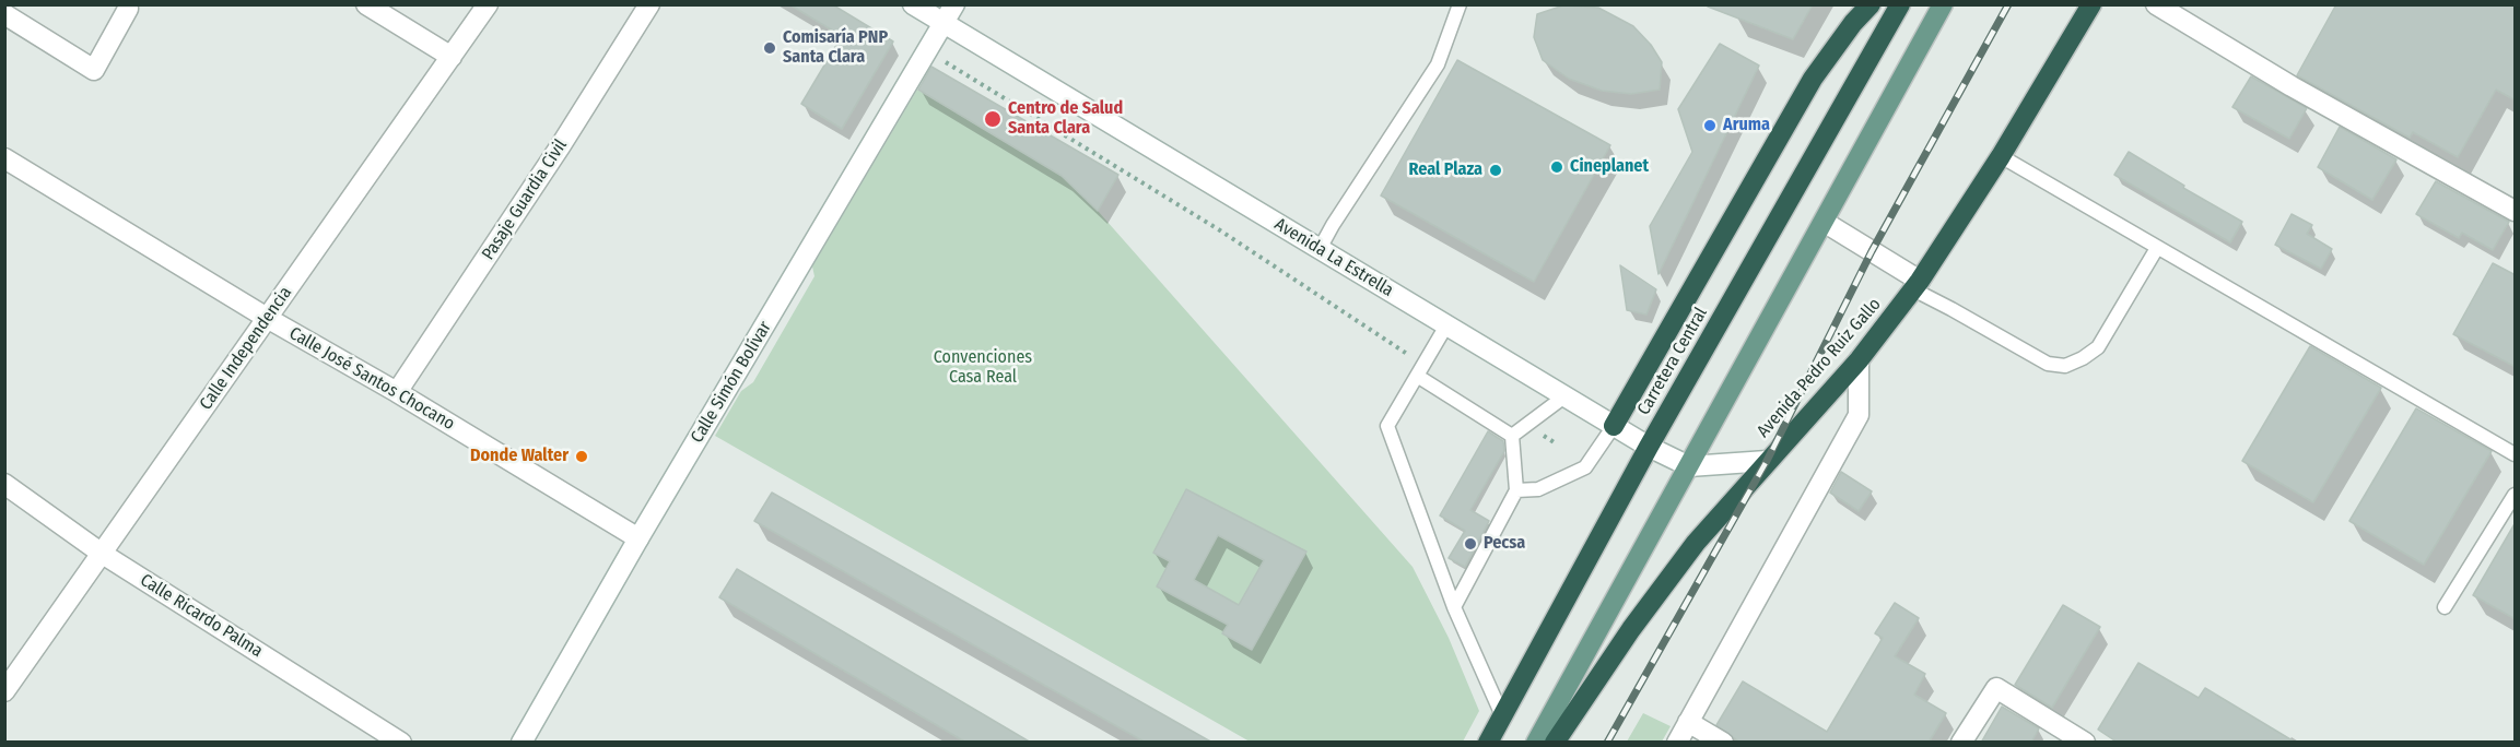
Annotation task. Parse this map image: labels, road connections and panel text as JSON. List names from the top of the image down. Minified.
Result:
{"streets":{"highway":["Carretera Central","Avenida Pedro Ruiz Gallo"],"street":["Pasaje Guardia Civil","Avenida La Estrella","Calle Independencia","Calle José Santos Chocano","Calle Simón Bolívar","Calle Ricardo Palma"]},"crossings":[["Pasaje Guardia Civil","Calle José Santos Chocano"],["Avenida La Estrella","Carretera Central"],["Avenida La Estrella","Avenida Pedro Ruiz Gallo"],["Avenida La Estrella","Calle Simón Bolívar"],["Calle Independencia","Calle José Santos Chocano"],["Calle Independencia","Calle Ricardo Palma"],["Calle José Santos Chocano","Calle Simón Bolívar"]],"parks":["Convenciones Casa Real"],"places":["Comisaría PNP Santa Clara","Centro de Salud Santa Clara","Aruma","Cineplanet","Real Plaza","Donde Walter","Pecsa"]}
